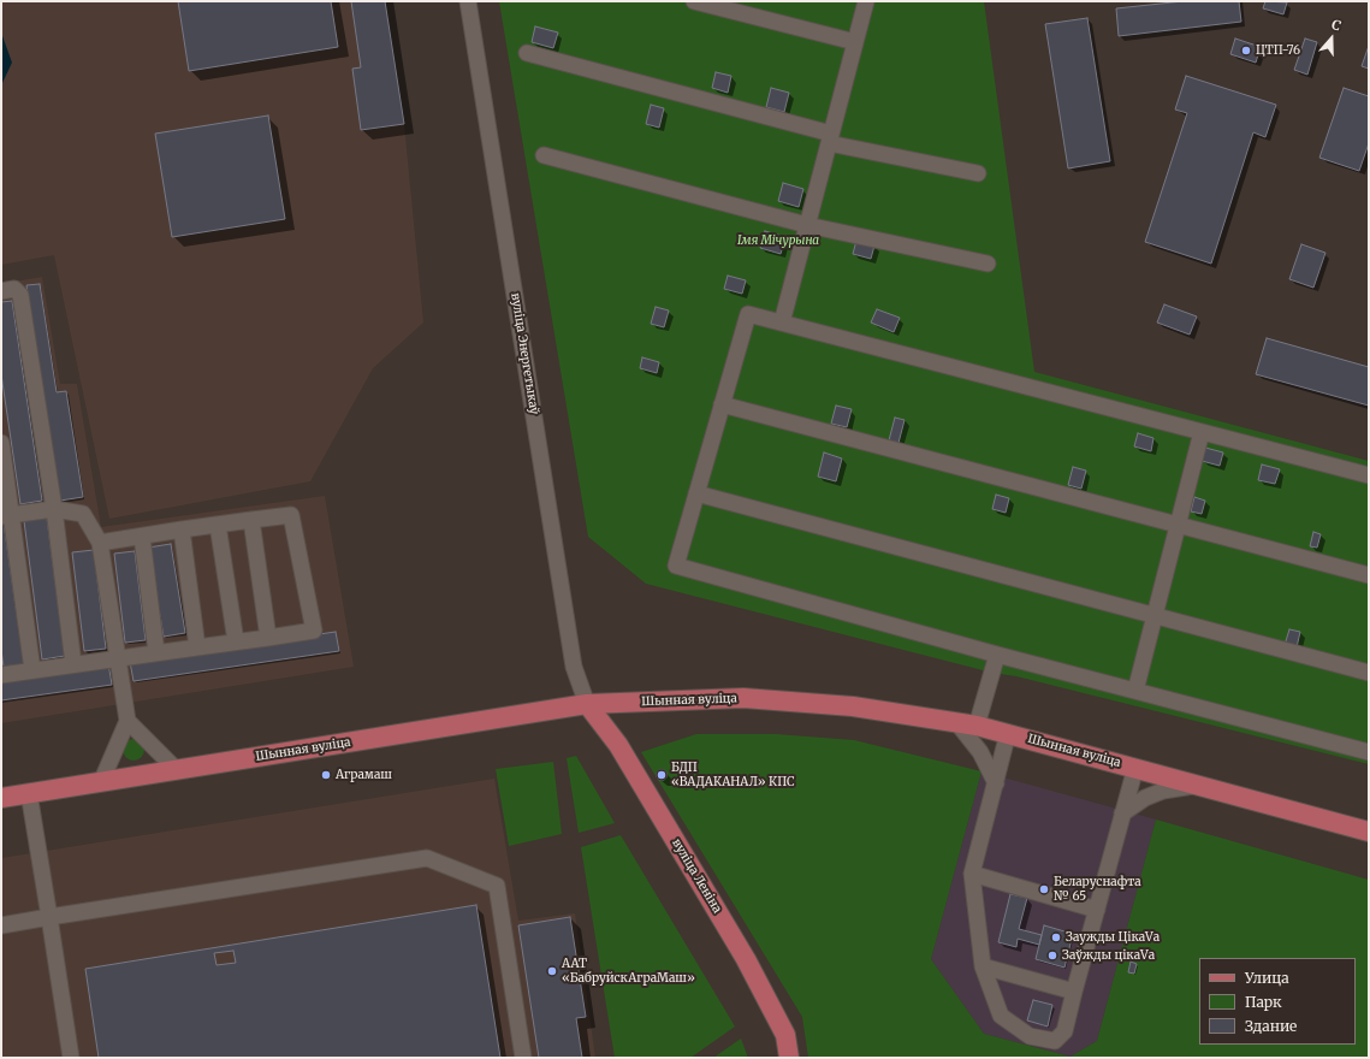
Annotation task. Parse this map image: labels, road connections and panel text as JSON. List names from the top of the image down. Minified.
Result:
{"streets":{"main road":["Шынная вуліца","вуліца Леніна"],"street":["вуліца Энергетыкаў"]},"crossings":[["вуліца Энергетыкаў","Шынная вуліца"],["вуліца Энергетыкаў","вуліца Леніна"],["Шынная вуліца","вуліца Леніна"]],"parks":["Імя Мічурына"],"places":["ЦТП-76","Аграмаш","БДП «ВАДАКАНАЛ» КПС","Беларуснафта № 65","Заужды ЦікаVа","Заўжды цікаVа","ААТ «БабруйскАграМаш»"],"legend":["Улица","Парк","Здание"],"north":"top"}
